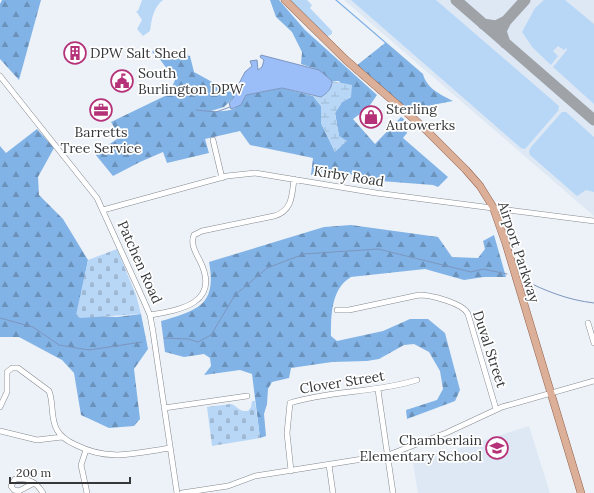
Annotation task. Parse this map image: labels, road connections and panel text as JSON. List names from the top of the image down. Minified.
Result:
{"streets":{"main road":["Airport Parkway"],"street":["Kirby Road","Patchen Road","Duval Street","Clover Street"]},"crossings":[["Kirby Road","Airport Parkway"],["Kirby Road","Patchen Road"]],"places":{"building":["DPW Salt Shed"],"public building":["South Burlington DPW"],"office":["Barretts Tree Service"],"shop":["Sterling Autowerks"],"school or university":["Chamberlain Elementary School"]},"scale_bar":"200 m"}
